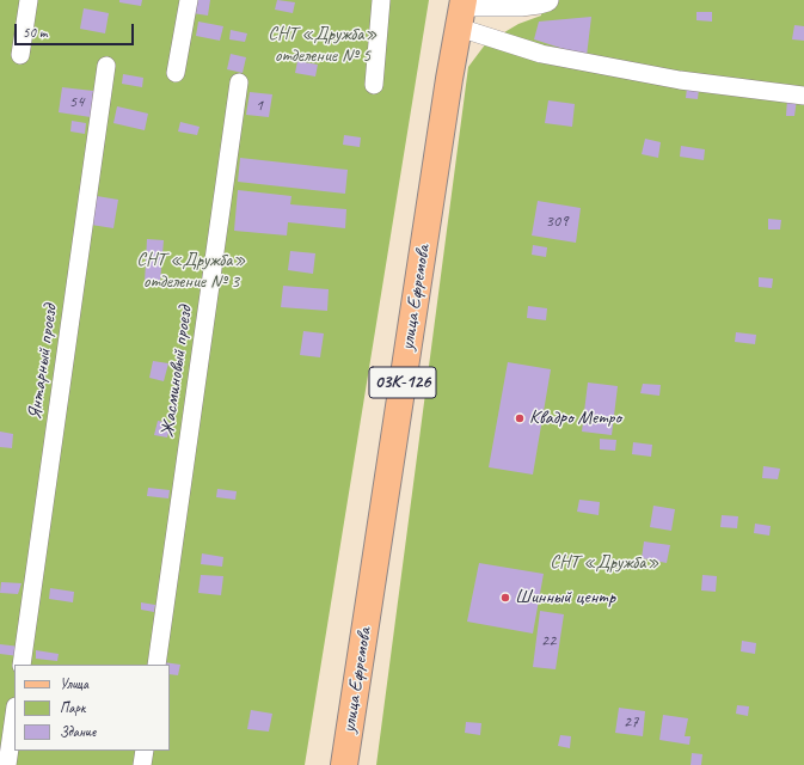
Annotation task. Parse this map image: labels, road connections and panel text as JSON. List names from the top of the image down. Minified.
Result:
{"streets":{"main road":["улица Ефремова","03К-126"],"street":["Янтарный проезд","Жасминовый проезд"]},"parks":["СНТ «Дружба» отделение № 5","СНТ «Дружба» отделение № 3","СНТ «Дружба»"],"places":["Квадро Метро","Шинный центр"],"house_numbers":["54","1","309","22","27"],"legend":["Улица","Парк","Здание"],"scale_bar":"50 m"}
